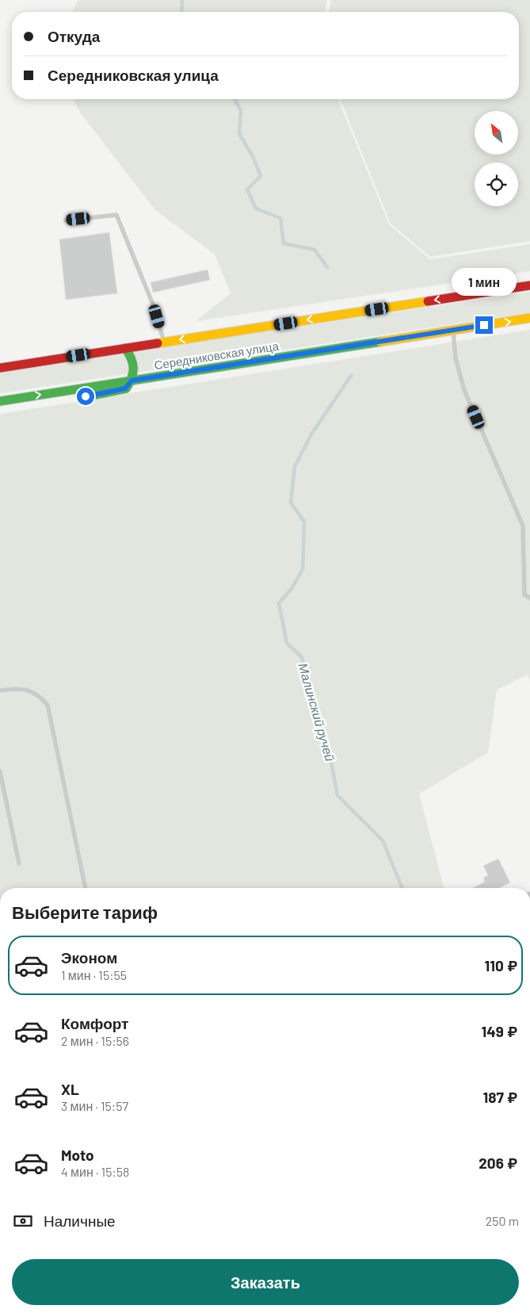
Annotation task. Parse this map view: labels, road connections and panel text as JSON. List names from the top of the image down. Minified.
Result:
{"streets":{"street":["Середниковская улица"]},"water":["Малинский ручей"],"north":"top left","page":{"banner":["Откуда","Середниковская улица"],"bubble":"1 мин","heading":"Выберите тариф","list":[{"name":"Эконом","note":"1 мин · 15:55","value":"110 ₽"},{"name":"Комфорт","note":"2 мин · 15:56","value":"149 ₽"},{"name":"XL","note":"3 мин · 15:57","value":"187 ₽"},{"name":"Moto","note":"4 мин · 15:58","value":"206 ₽"}],"pay":["Наличные","250 m"],"buttons":"Заказать"}}
